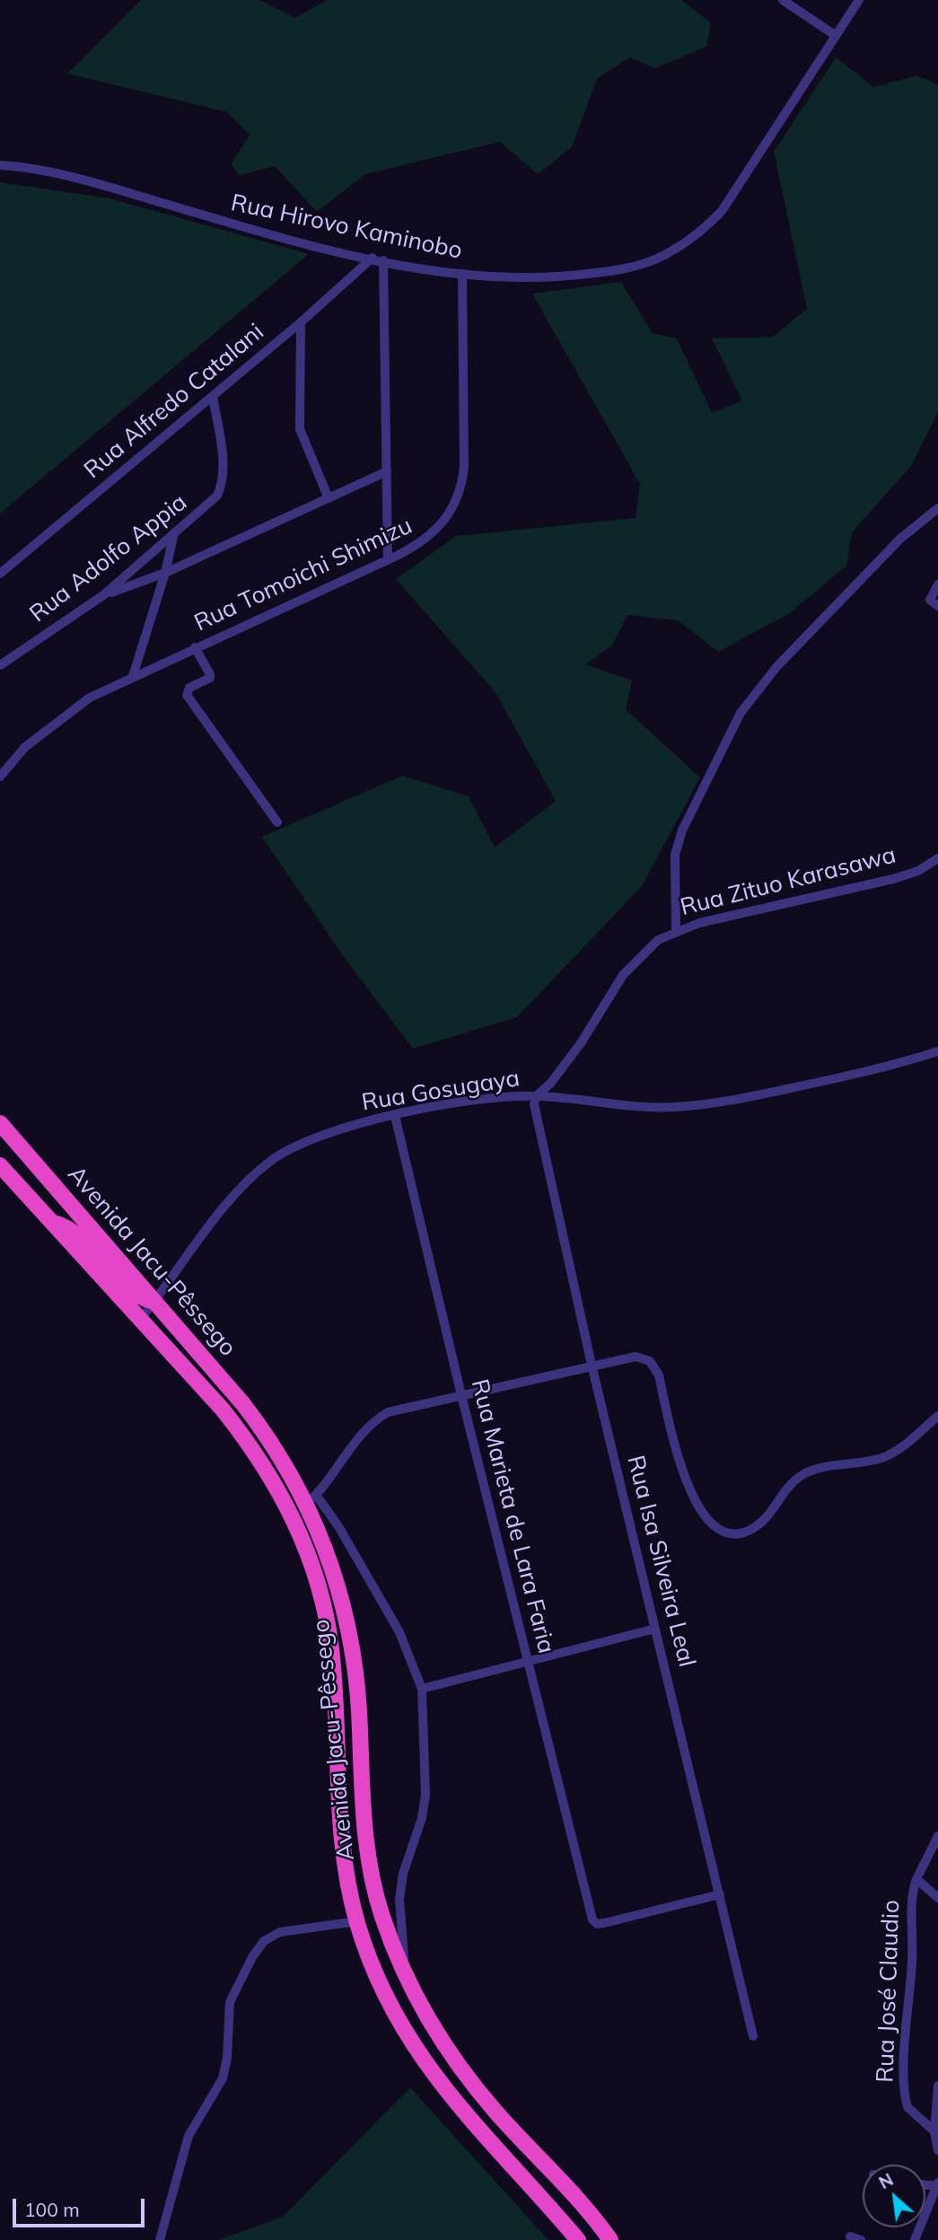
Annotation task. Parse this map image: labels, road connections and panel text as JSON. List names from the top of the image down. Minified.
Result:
{"streets":{"highway":["Avenida Jacu-Pêssego"],"street":["Rua Hirovo Kaminobo","Rua Alfredo Catalani","Rua Adolfo Appia","Rua Tomoichi Shimizu","Rua Zituo Karasawa","Rua Gosugaya","Rua Marieta de Lara Faria","Rua Isa Silveira Leal","Rua José Claudio"]},"crossings":[["Rua Hirovo Kaminobo","Rua Alfredo Catalani"],["Rua Hirovo Kaminobo","Rua Tomoichi Shimizu"],["Rua Alfredo Catalani","Rua Adolfo Appia"],["Rua Zituo Karasawa","Rua Gosugaya"],["Rua Zituo Karasawa","Rua Isa Silveira Leal"],["Rua Gosugaya","Avenida Jacu-Pêssego"],["Rua Gosugaya","Rua Marieta de Lara Faria"],["Rua Gosugaya","Rua Isa Silveira Leal"],["Rua Marieta de Lara Faria","Rua Isa Silveira Leal"]],"scale_bar":"100 m","north":"top left"}
